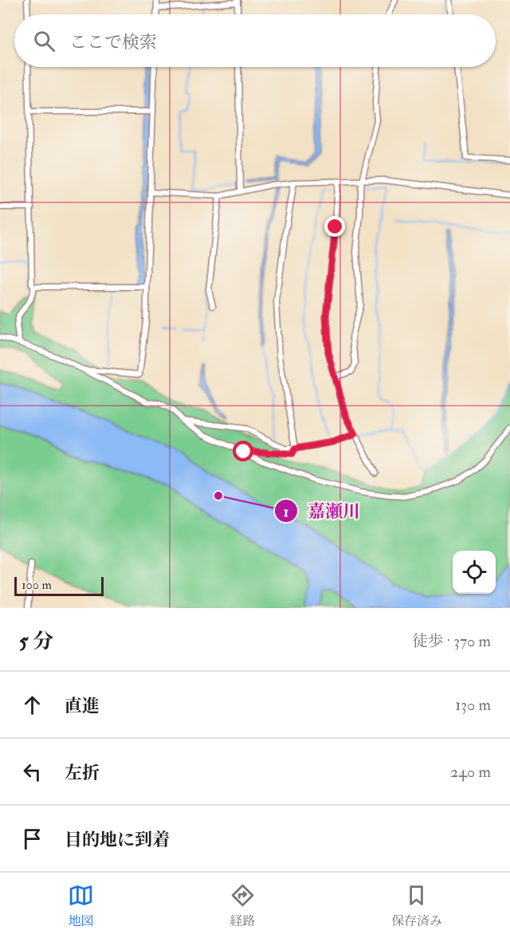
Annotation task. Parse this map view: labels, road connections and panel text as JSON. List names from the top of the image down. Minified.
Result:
{"places":["嘉瀬川"],"scale_bar":"100 m","page":{"search":"ここで検索","scale":"100 m","heading":["5 分","徒歩 · 370 m"],"list":[["直進","130 m"],["左折","240 m"],"目的地に到着"],"nav":["地図","経路","保存済み"]}}
